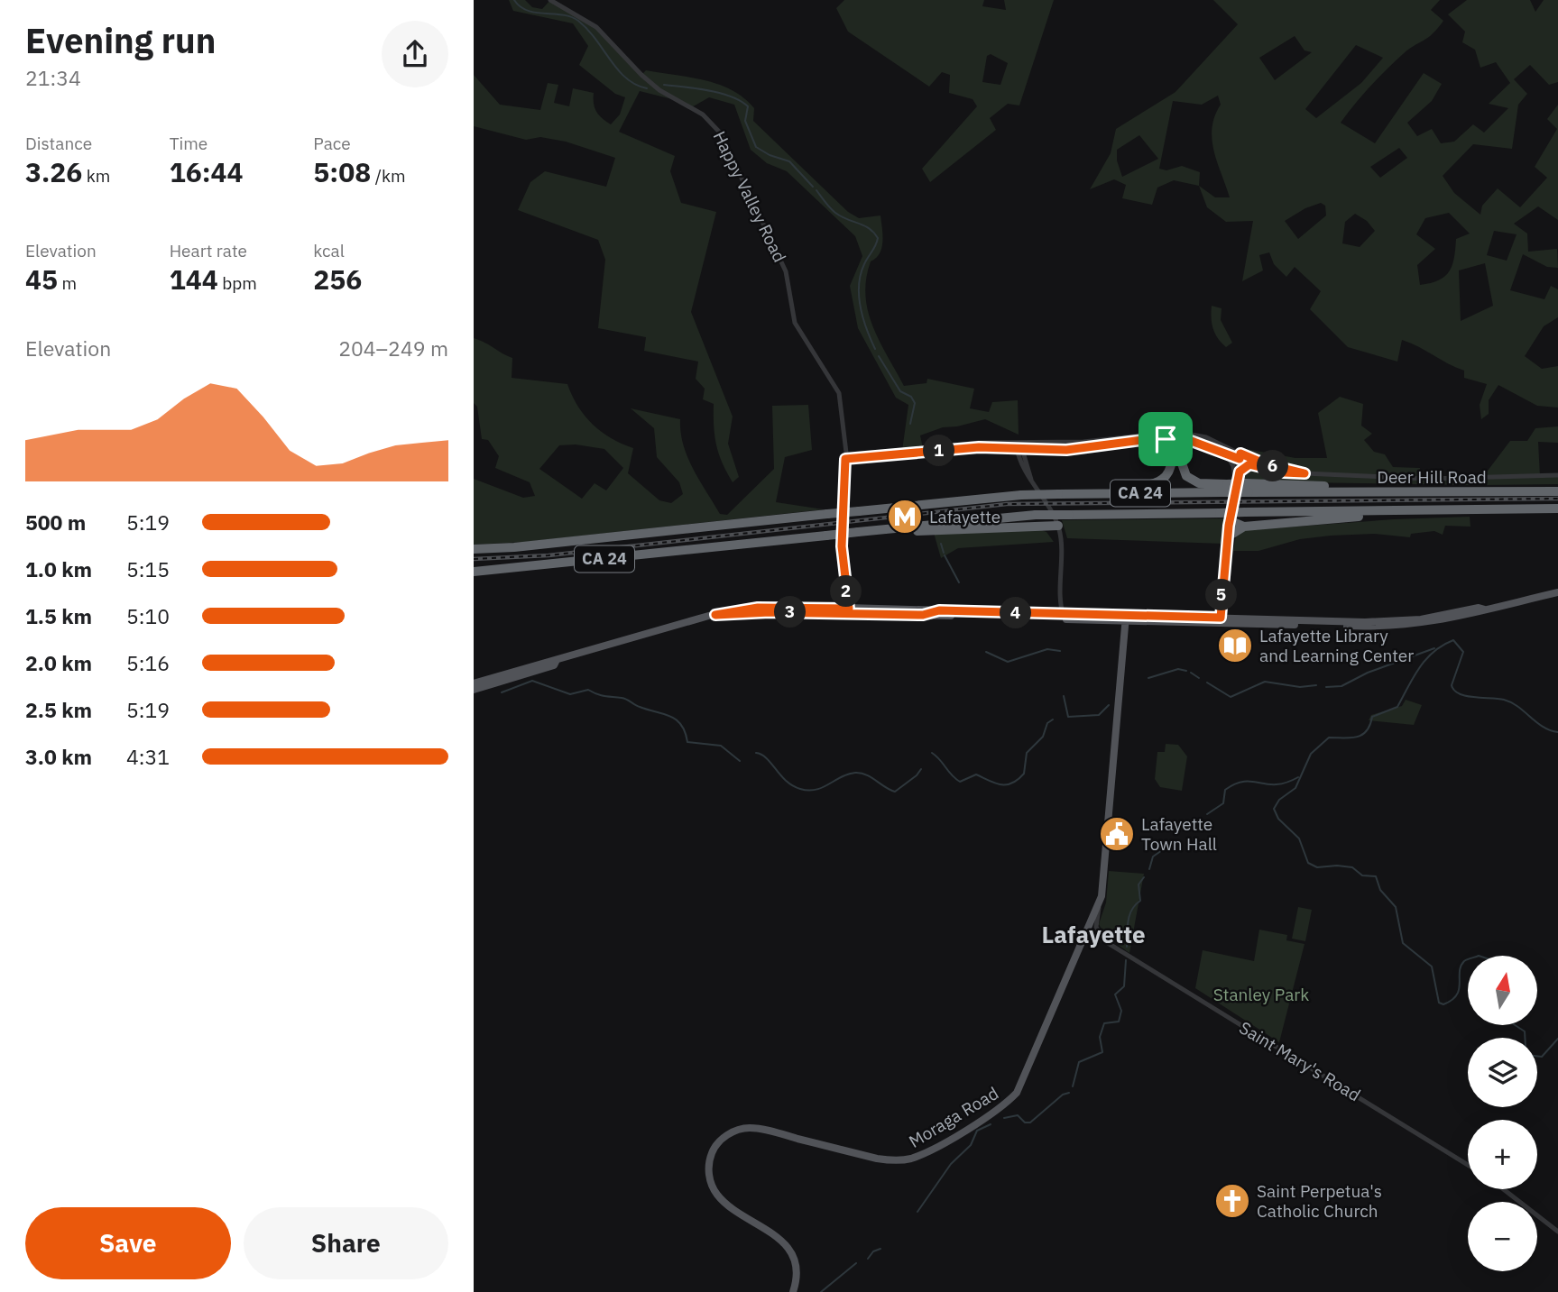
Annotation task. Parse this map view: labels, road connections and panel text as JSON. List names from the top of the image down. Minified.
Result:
{"streets":{"highway":["CA 24"],"main road":["Moraga Road"],"street":["Happy Valley Road","Deer Hill Road","Saint Mary's Road"]},"crossings":[["Happy Valley Road","Deer Hill Road"],["Saint Mary's Road","Moraga Road"]],"districts":["Lafayette"],"parks":["Stanley Park"],"places":{"metro station":["Lafayette"],"library":["Lafayette Library and Learning Center"],"public building":["Lafayette Town Hall"],"church":["Saint Perpetua's Catholic Church"]},"north":"top","page":{"heading":["Evening run","21:34"],"stats":[["Distance","3.26 km"],["Time","16:44"],["Pace","5:08 /km"],["Elevation","45 m"],["Heart rate","144 bpm"],["kcal","256"]],"chart":["Elevation","204–249 m"],"pins":["1","6","2","5","3","4"],"list":[{"name":"500 m","note":"5:19"},{"name":"1.0 km","note":"5:15"},{"name":"1.5 km","note":"5:10"},{"name":"2.0 km","note":"5:16"},{"name":"2.5 km","note":"5:19"},{"name":"3.0 km","note":"4:31"}],"map_buttons":["+","−"],"buttons":["Save","Share"]}}
